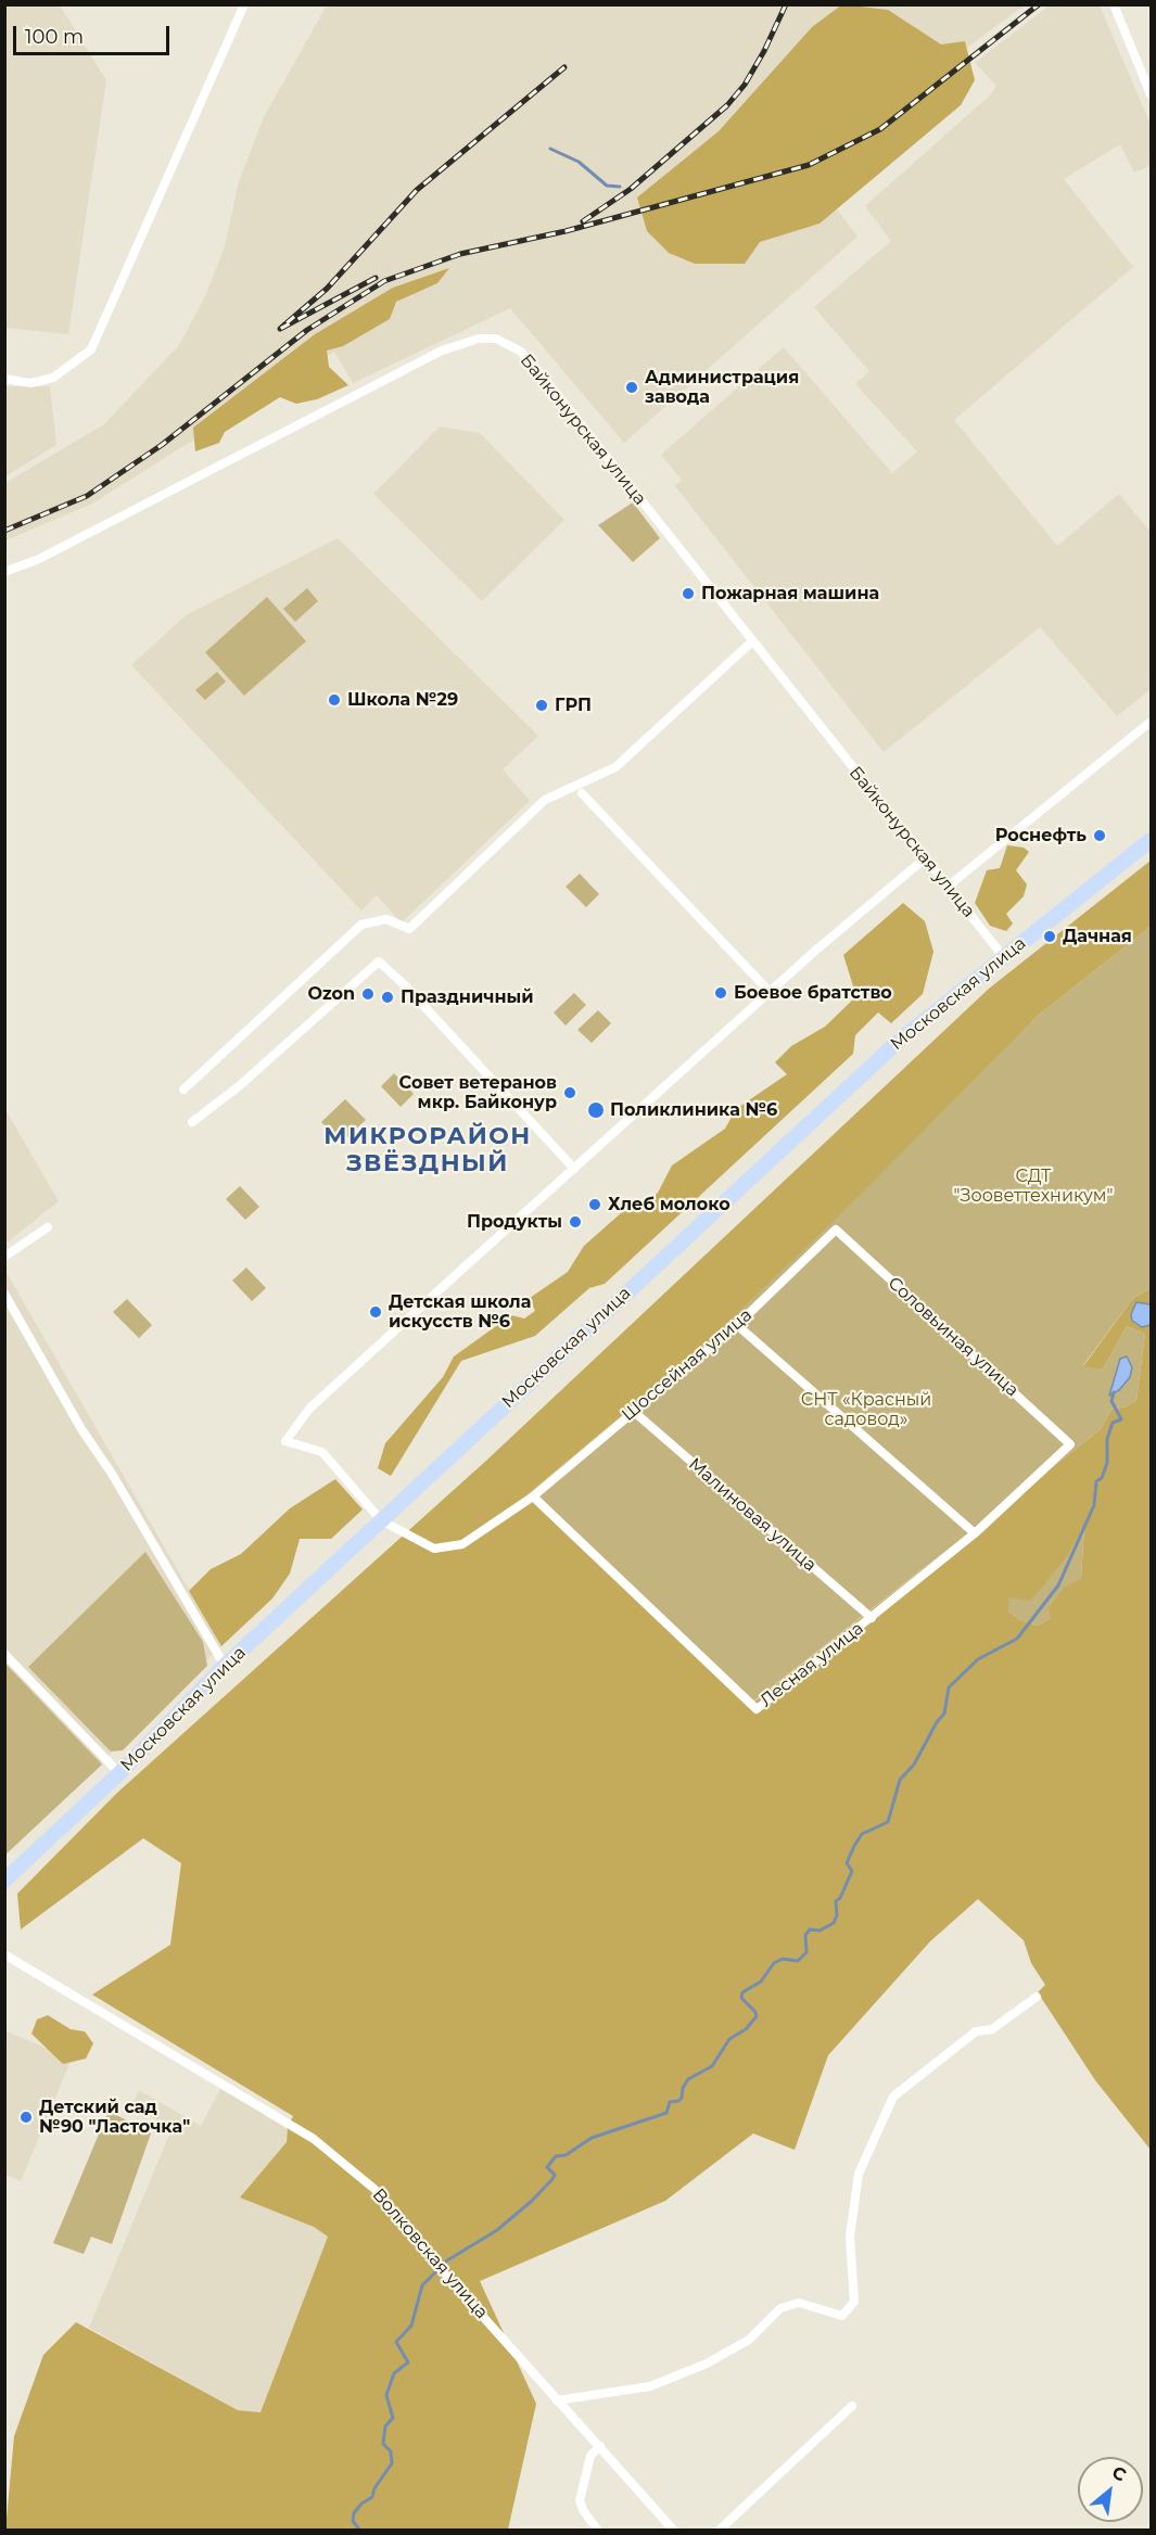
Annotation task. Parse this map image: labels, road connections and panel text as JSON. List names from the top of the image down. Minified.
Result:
{"streets":{"main road":["Московская улица"],"street":["Байконурская улица","Соловьиная улица","Шоссейная улица","Малиновая улица","Лесная улица","Волковская улица"]},"crossings":[["Байконурская улица","Московская улица"],["Московская улица","Шоссейная улица"],["Соловьиная улица","Шоссейная улица"],["Соловьиная улица","Лесная улица"],["Шоссейная улица","Малиновая улица"],["Шоссейная улица","Лесная улица"],["Малиновая улица","Лесная улица"]],"districts":["МИКРОРАЙОН ЗВЁЗДНЫЙ"],"parks":["СДТ \"Зооветтехникум\"","СНТ «Красный садовод»"],"places":["Администрация завода","Пожарная машина","Школа №29","ГРП","Роснефть","Дачная","Боевое братство","Ozon","Праздничный","Совет ветеранов мкр. Байконур","Поликлиника №6","Хлеб молоко","Продукты","Детская школа искусств №6","Детский сад №90 \"Ласточка\""],"scale_bar":"100 m","north":"top right"}
